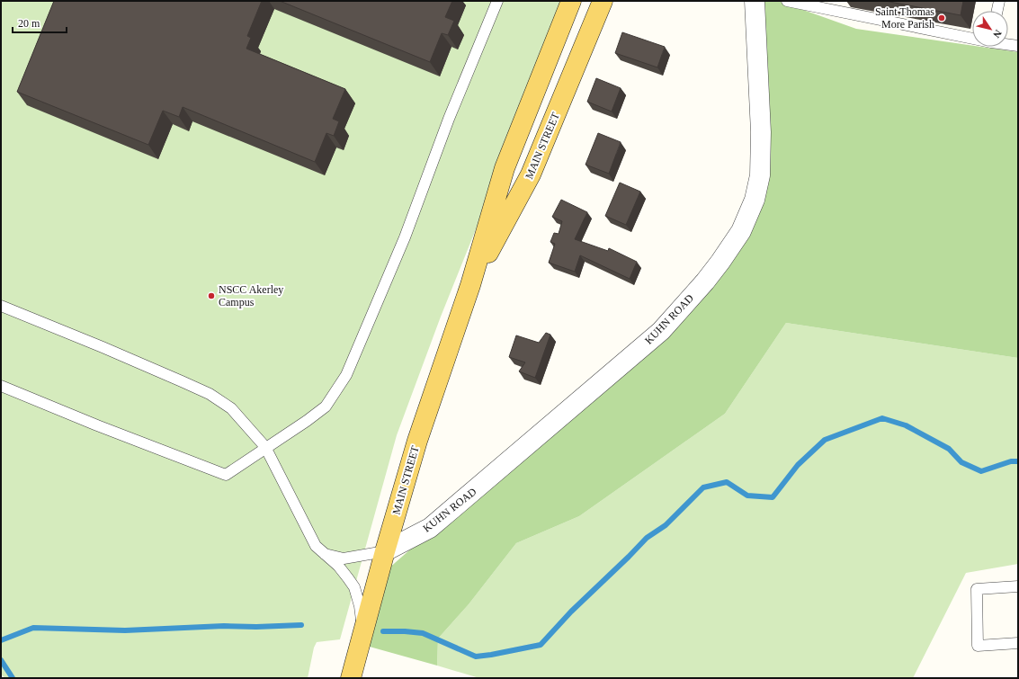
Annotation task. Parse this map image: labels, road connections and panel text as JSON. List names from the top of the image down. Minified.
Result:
{"streets":{"main road":["MAIN STREET"],"street":["KUHN ROAD"]},"crossings":[["MAIN STREET","KUHN ROAD"]],"places":["Saint Thomas More Parish","NSCC Akerley Campus"],"scale_bar":"20 m","north":"bottom right"}
